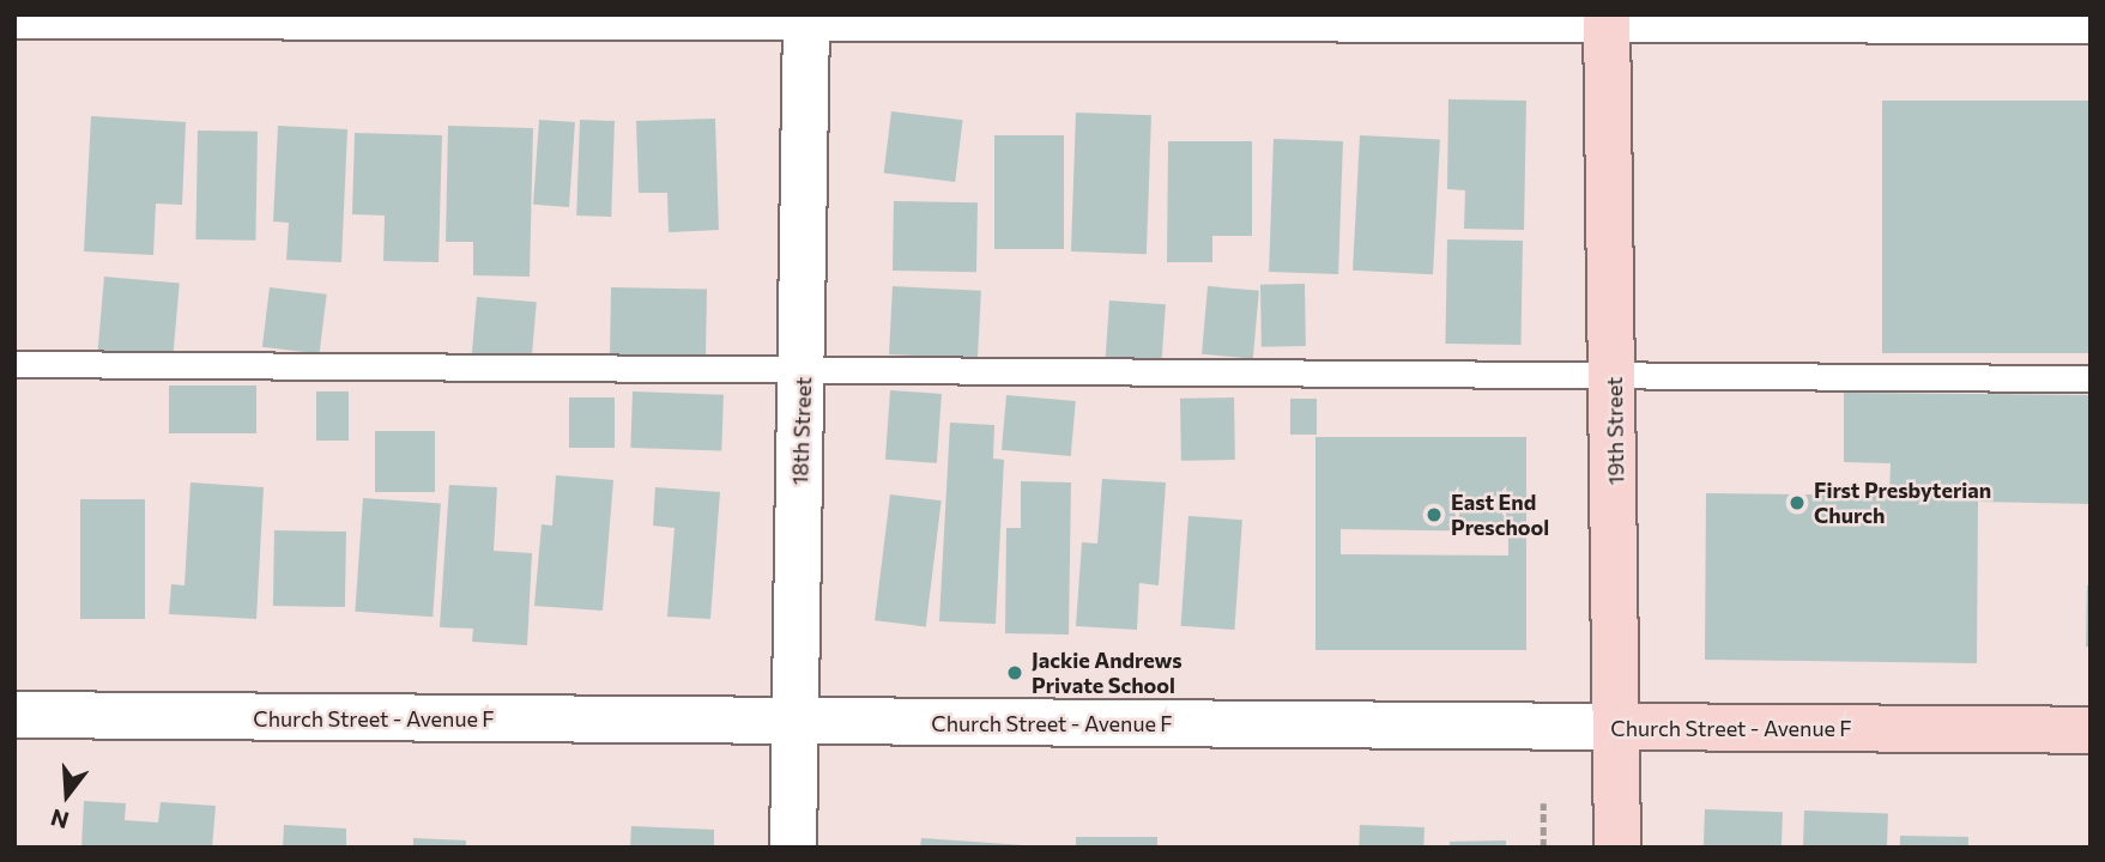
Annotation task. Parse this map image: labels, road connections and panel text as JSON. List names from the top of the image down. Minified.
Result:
{"streets":{"street":["18th Street","19th Street","Church Street - Avenue F"]},"crossings":[["18th Street","Church Street - Avenue F"],["19th Street","Church Street - Avenue F"]],"places":["First Presbyterian Church","East End Preschool","Jackie Andrews Private School"],"north":"bottom"}
